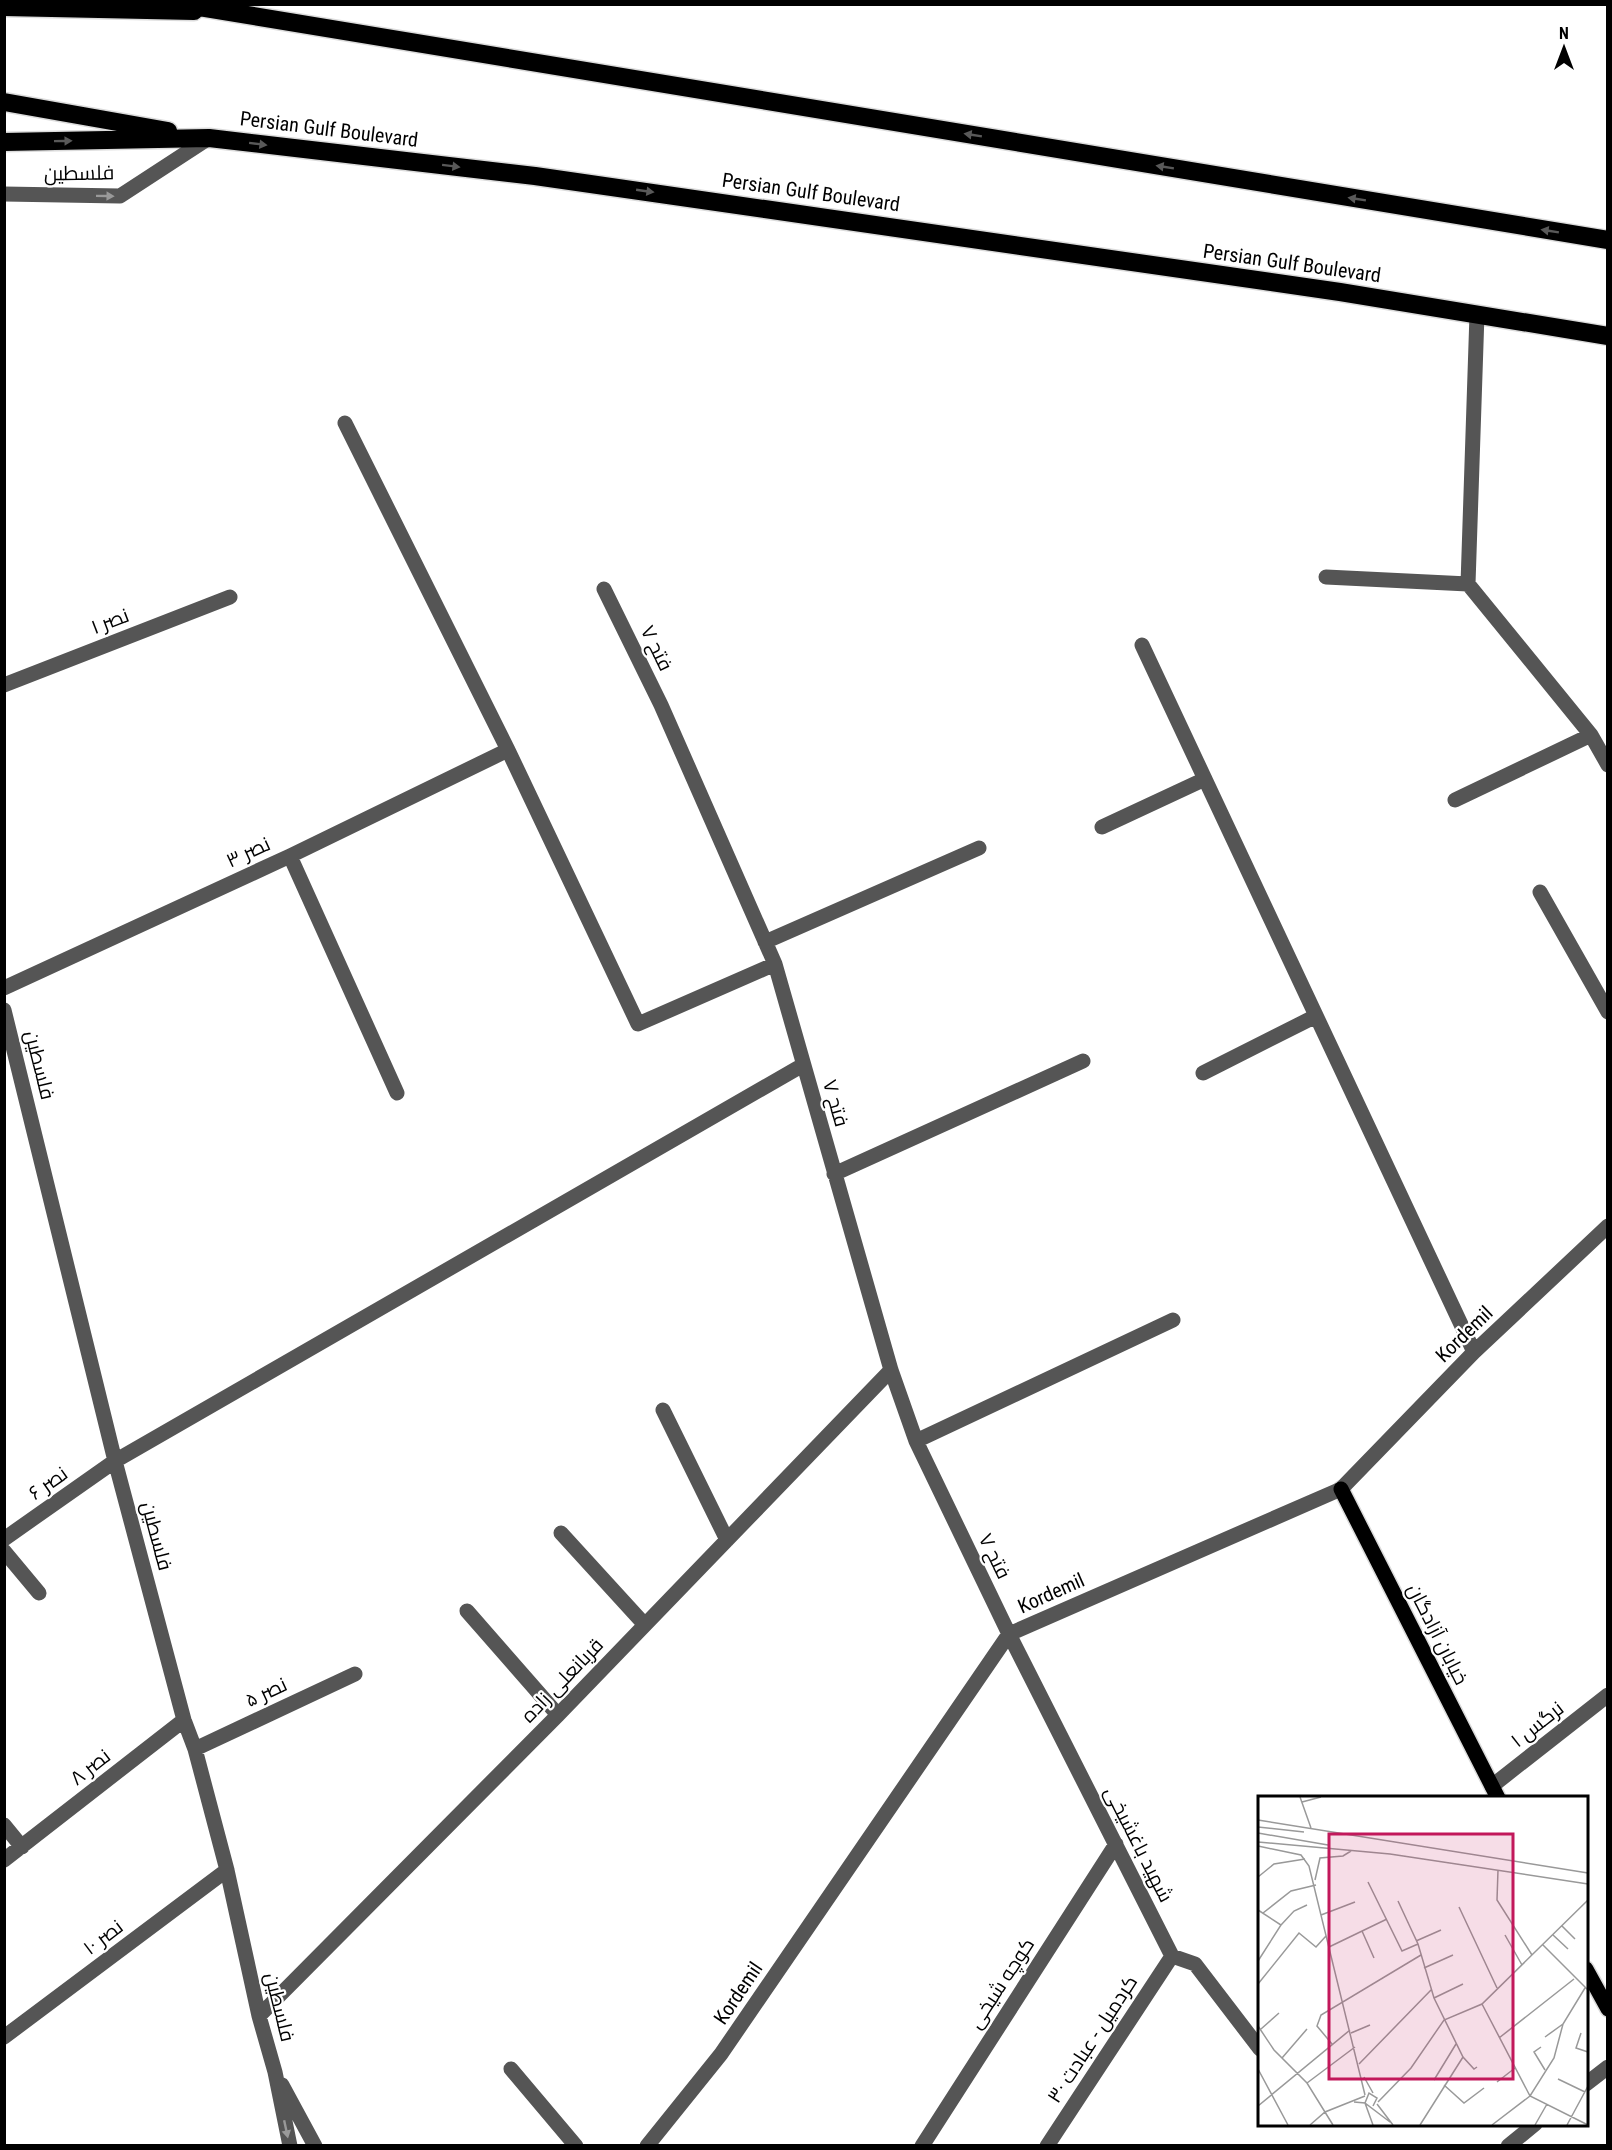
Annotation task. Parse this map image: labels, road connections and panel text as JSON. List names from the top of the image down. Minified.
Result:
{"streets":{"highway":["Persian Gulf Boulevard"],"main road":["خیابان آزادگان"],"street":["فلسطین","نصر ۱","فتح ۷","نصر ۳","Kordemil","نصر ۶","قربانعلی زاده","نصر ۵","نرگس ۱","نصر ۸","شهید باغشیخی","نصر ۱۰","کوچه شیخی","کردمیل - عبادت ۳۰"]},"crossings":[["Persian Gulf Boulevard","فلسطین"],["فلسطین","نصر ۶"],["فلسطین","قربانعلی زاده"],["فلسطین","نصر ۵"],["فلسطین","نصر ۸"],["فلسطین","نصر ۱۰"],["فتح ۷","Kordemil"],["فتح ۷","نصر ۶"],["فتح ۷","قربانعلی زاده"],["فتح ۷","شهید باغشیخی"],["Kordemil","خیابان آزادگان"],["Kordemil","شهید باغشیخی"],["خیابان آزادگان","نرگس ۱"],["شهید باغشیخی","کوچه شیخی"],["شهید باغشیخی","کردمیل - عبادت ۳۰"]],"north":"top"}
